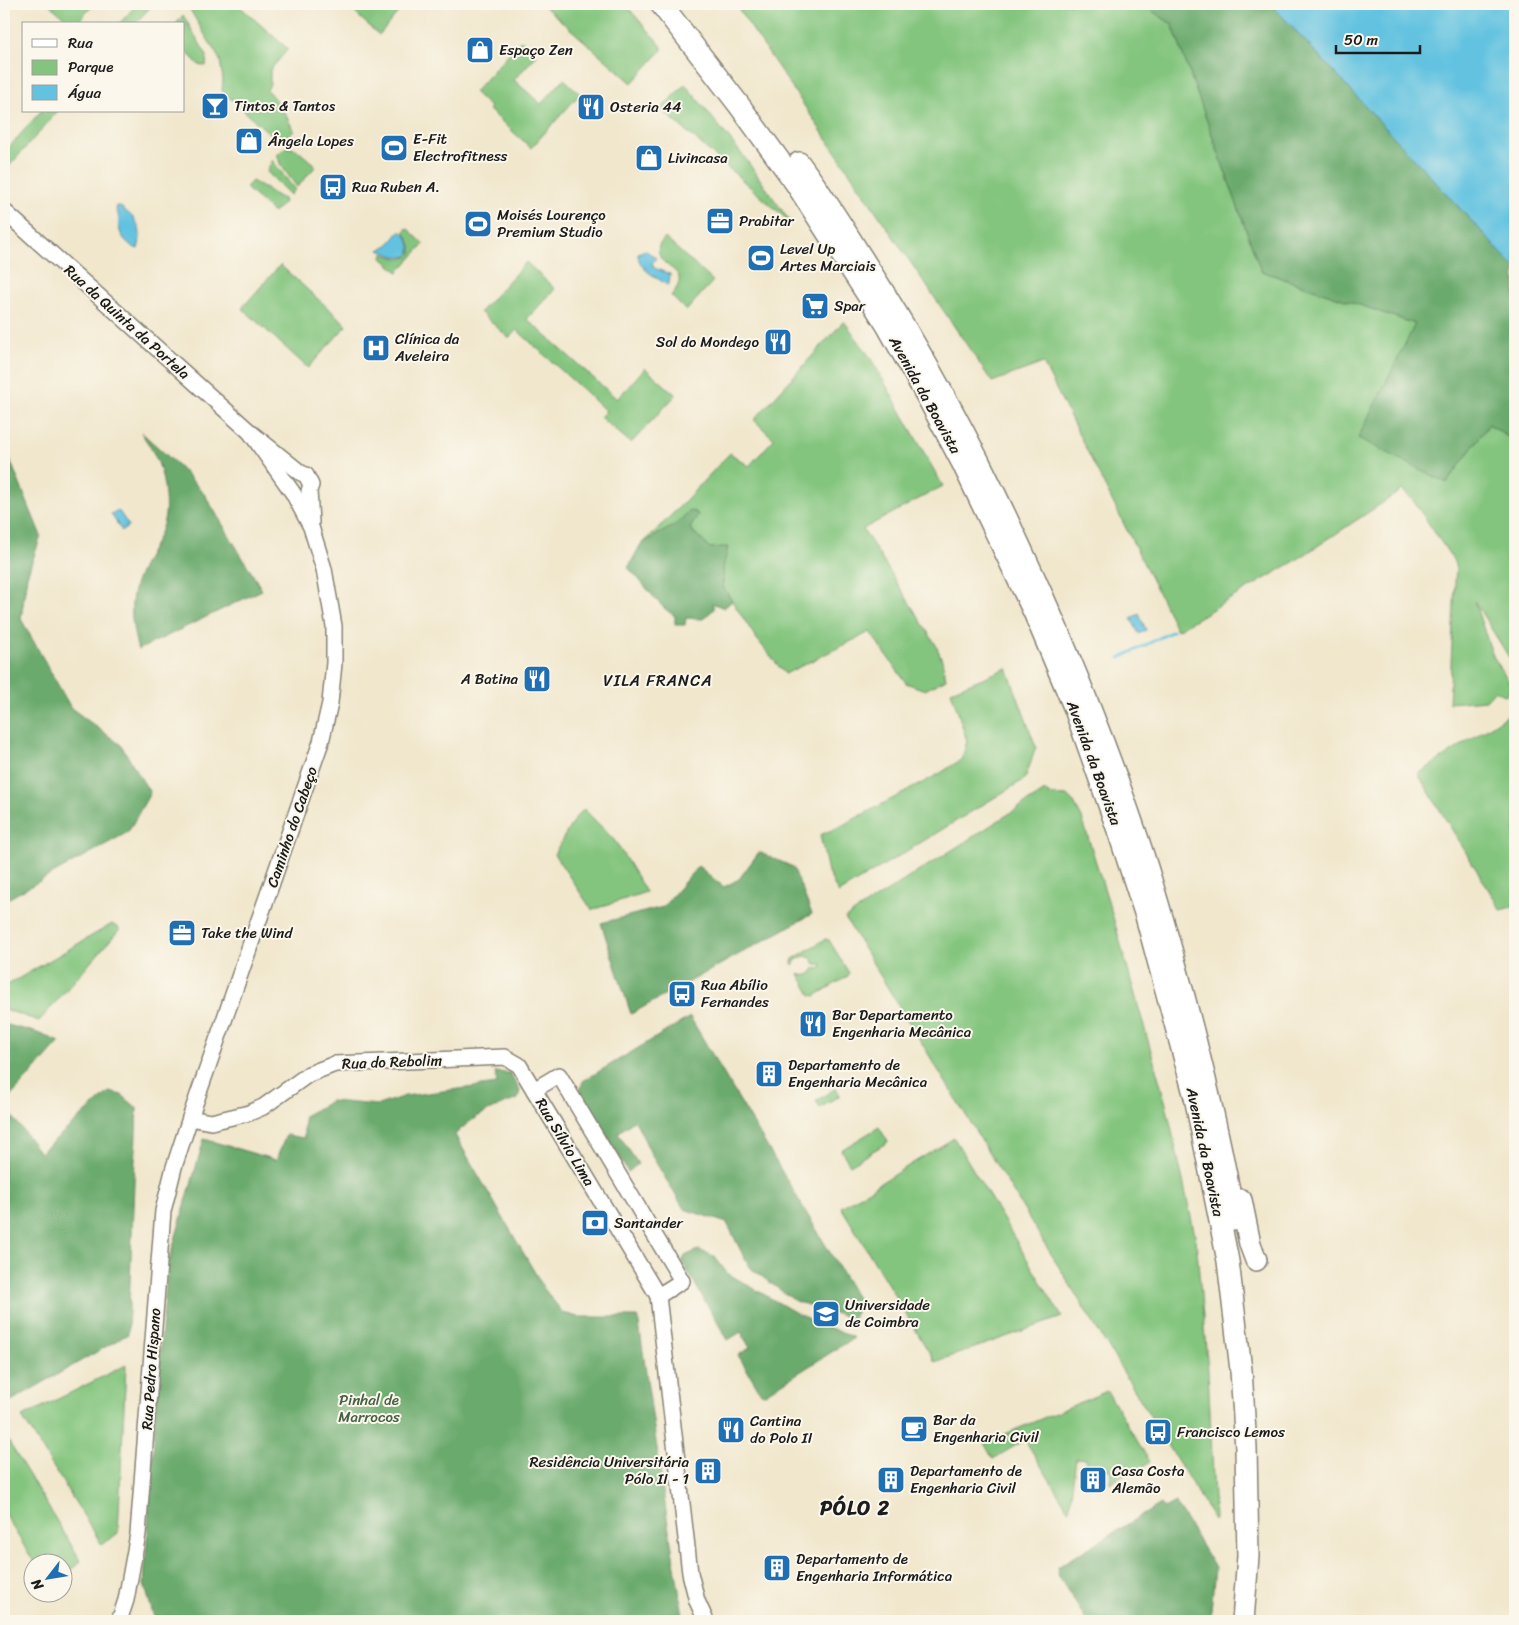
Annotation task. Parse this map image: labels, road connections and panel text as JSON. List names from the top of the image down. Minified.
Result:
{"streets":{"highway":["Avenida da Boavista"],"street":["Rua da Quinta da Portela","Caminho do Cabeço","Rua do Rebolim","Rua Sílvio Lima","Rua Pedro Hispano"]},"crossings":[["Rua da Quinta da Portela","Caminho do Cabeço"],["Caminho do Cabeço","Rua do Rebolim"],["Caminho do Cabeço","Rua Pedro Hispano"],["Rua do Rebolim","Rua Sílvio Lima"],["Rua do Rebolim","Rua Pedro Hispano"]],"districts":["VILA FRANCA","PÓLO 2"],"parks":["Pinhal de Marrocos"],"places":{"shop":["Espaço Zen","Ângela Lopes","Livincasa"],"bar":["Tintos & Tantos"],"restaurant":["Osteria 44","Sol do Mondego","A Batina","Bar Departamento Engenharia Mecânica","Cantina do Polo II"],"sports":["E-Fit Electrofitness","Moisés Lourenço Premium Studio","Level Up Artes Marciais"],"bus stop":["Rua Ruben A.","Rua Abílio Fernandes","Francisco Lemos"],"office":["Prabitar","Take the Wind"],"supermarket":["Spar"],"hospital":["Clínica da Aveleira"],"building":["Departamento de Engenharia Mecânica","Residência Universitária Pólo II - 1","Departamento de Engenharia Civil","Casa Costa Alemão","Departamento de Engenharia Informática"],"bank":["Santander"],"school or university":["Universidade de Coimbra"],"cafe":["Bar da Engenharia Civil"]},"legend":["Rua","Parque","Água"],"scale_bar":"50 m","north":"bottom left"}
